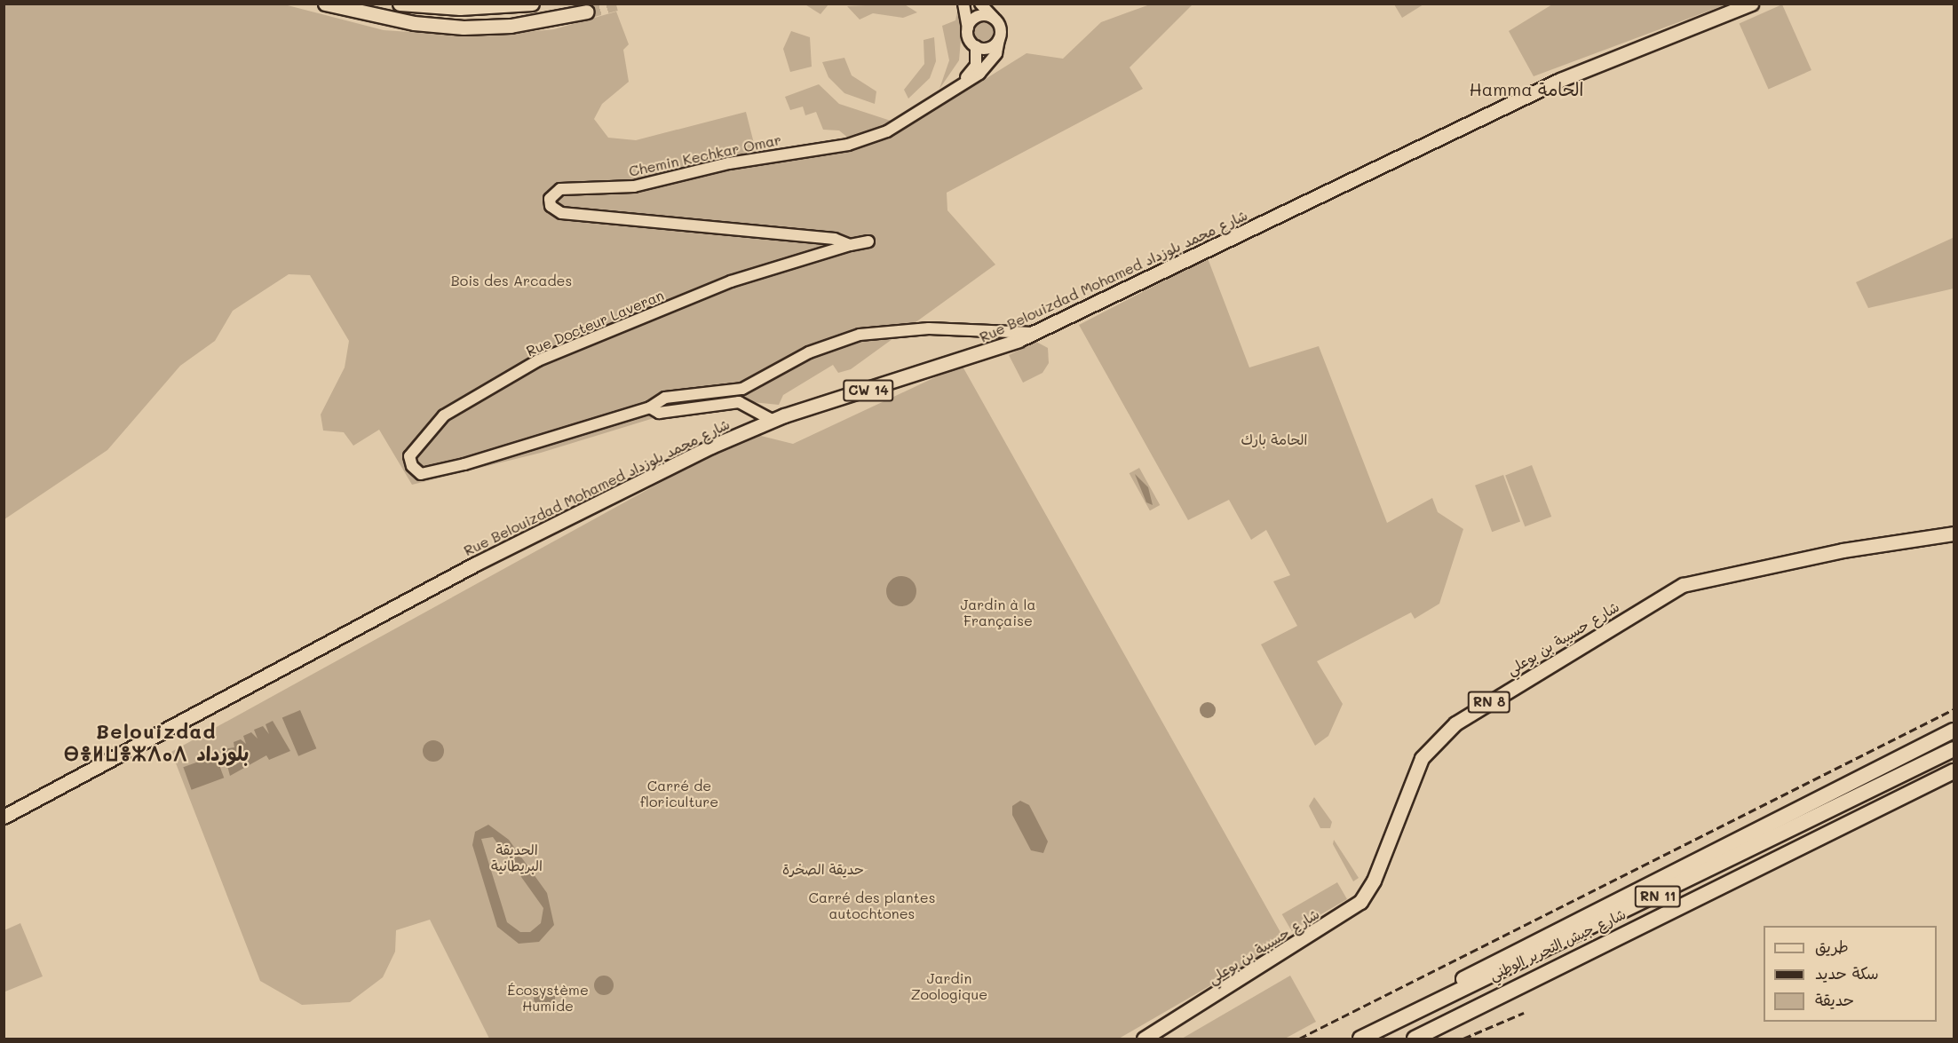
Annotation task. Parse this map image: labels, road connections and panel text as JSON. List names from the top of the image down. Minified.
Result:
{"streets":{"highway":["RN 11","شارع جيش التحرير الوطني"],"main road":["Rue Belouizdad Mohamed شارع محمد بلوزداد","CW 14","شارع حسيبة بن بوعلي","RN 8"],"street":["Chemin Kechkar Omar","Rue Docteur Laveran"]},"crossings":[["Chemin Kechkar Omar","Rue Docteur Laveran"],["Rue Belouizdad Mohamed شارع محمد بلوزداد","Rue Docteur Laveran"]],"districts":["Hamma الحامة","Belouizdad ⴱⴻⵍⵡⴻⵣⴷⴰⴷ بلوزداد"],"parks":["Bois des Arcades","الحامة بارك","Jardin à la Française","Carré de floriculture","الحديقة البريطانية","حديقة الصخرة","Carré des plantes autochtones","Jardin Zoologique","Écosystème Humide"],"legend":["طريق","سكة حديد","حديقة"]}
